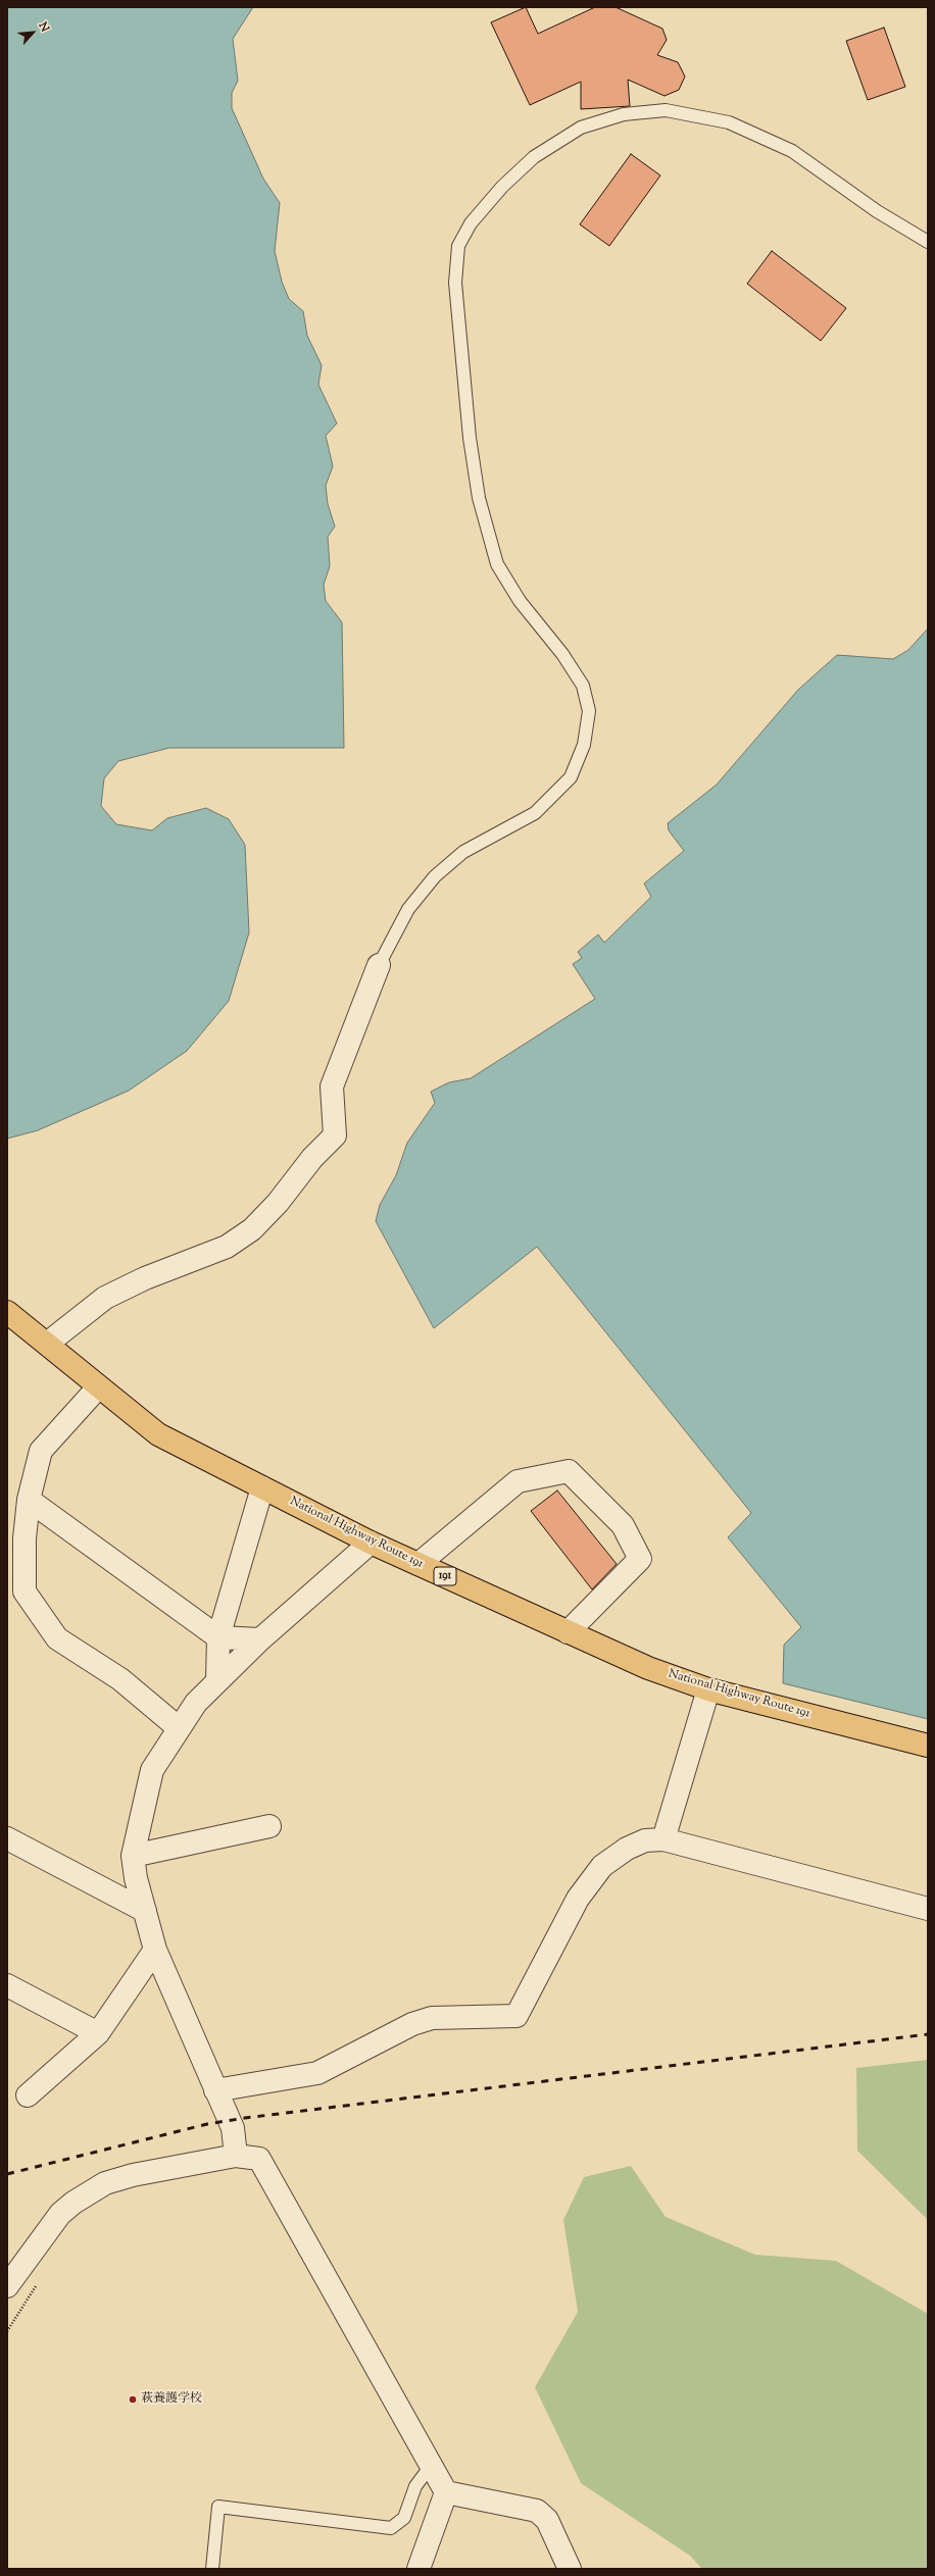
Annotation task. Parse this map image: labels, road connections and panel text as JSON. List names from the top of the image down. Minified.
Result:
{"streets":{"highway":["National Highway Route 191","191"]},"places":["萩養護学校"],"north":"top right"}
